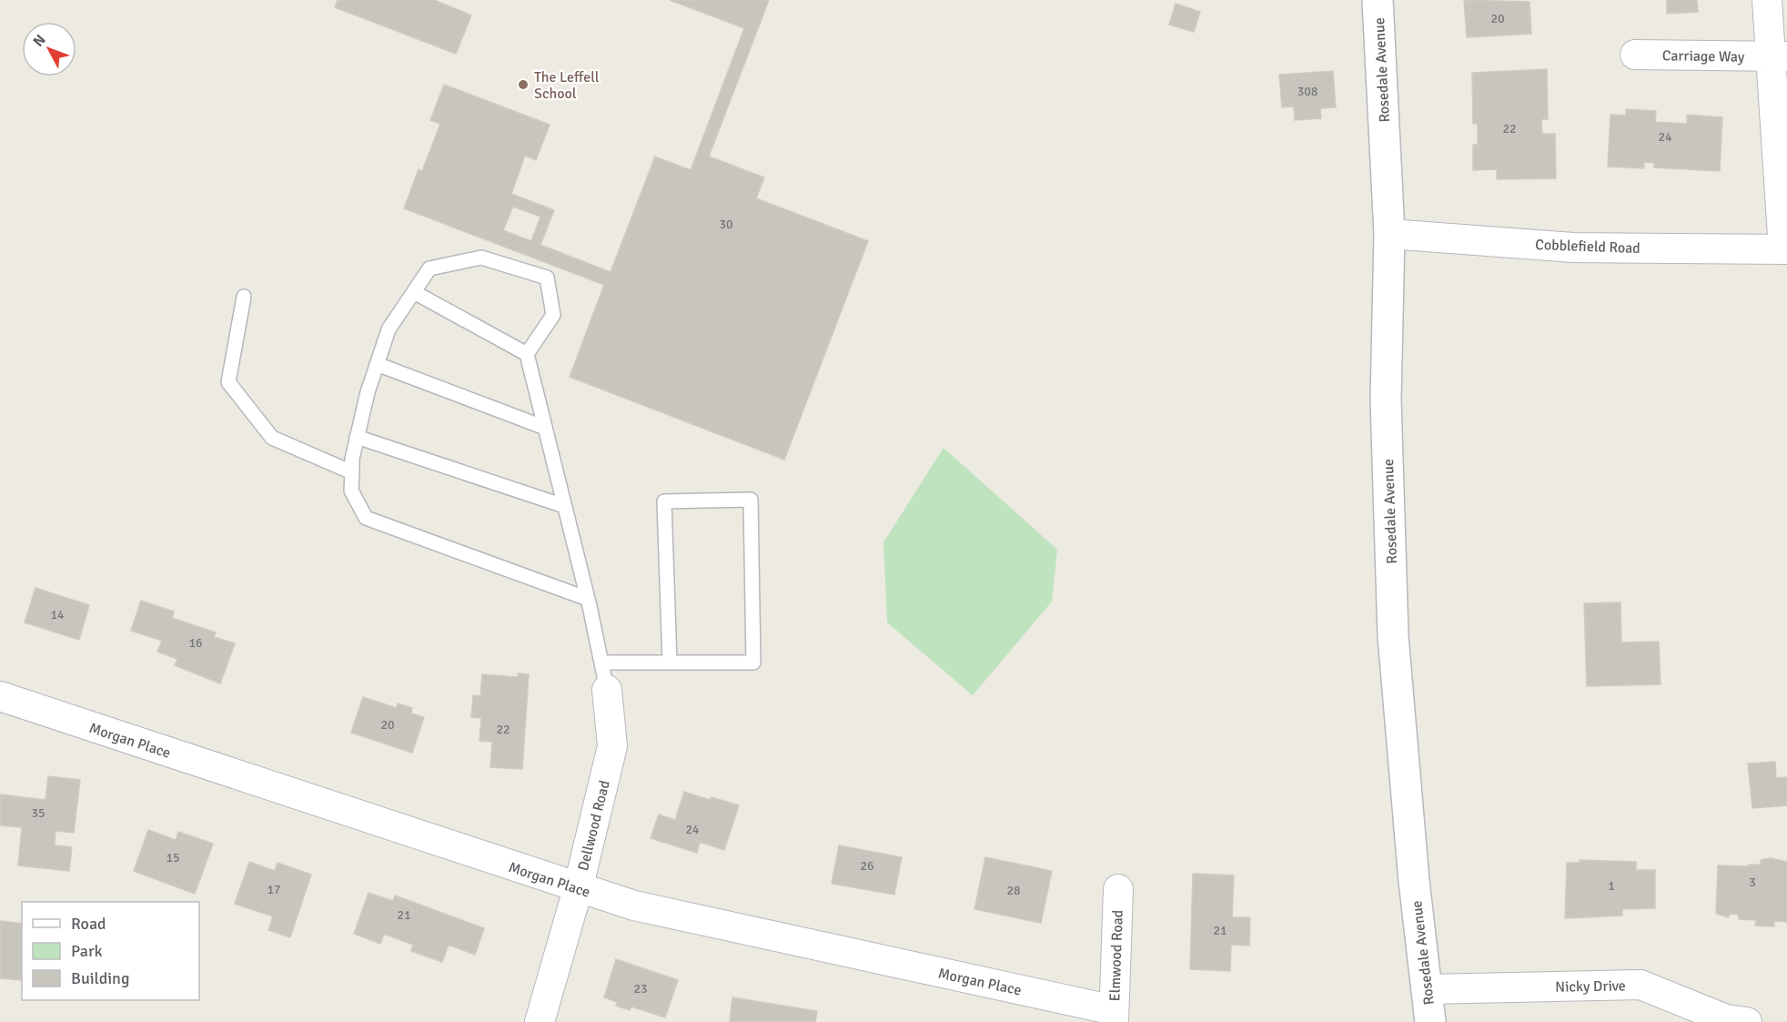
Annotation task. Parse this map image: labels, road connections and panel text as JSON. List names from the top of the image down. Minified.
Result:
{"streets":{"street":["Carriage Way","Rosedale Avenue","Cobblefield Road","Morgan Place","Dellwood Road","Elmwood Road","Nicky Drive"]},"crossings":[["Rosedale Avenue","Cobblefield Road"],["Rosedale Avenue","Nicky Drive"],["Morgan Place","Dellwood Road"],["Morgan Place","Elmwood Road"]],"places":["The Leffell School"],"house_numbers":["20","308","22","24","30","14","16","20","22","35","24","15","26","3","1","17","28","21","21","23"],"legend":["Road","Park","Building"],"north":"top left"}
